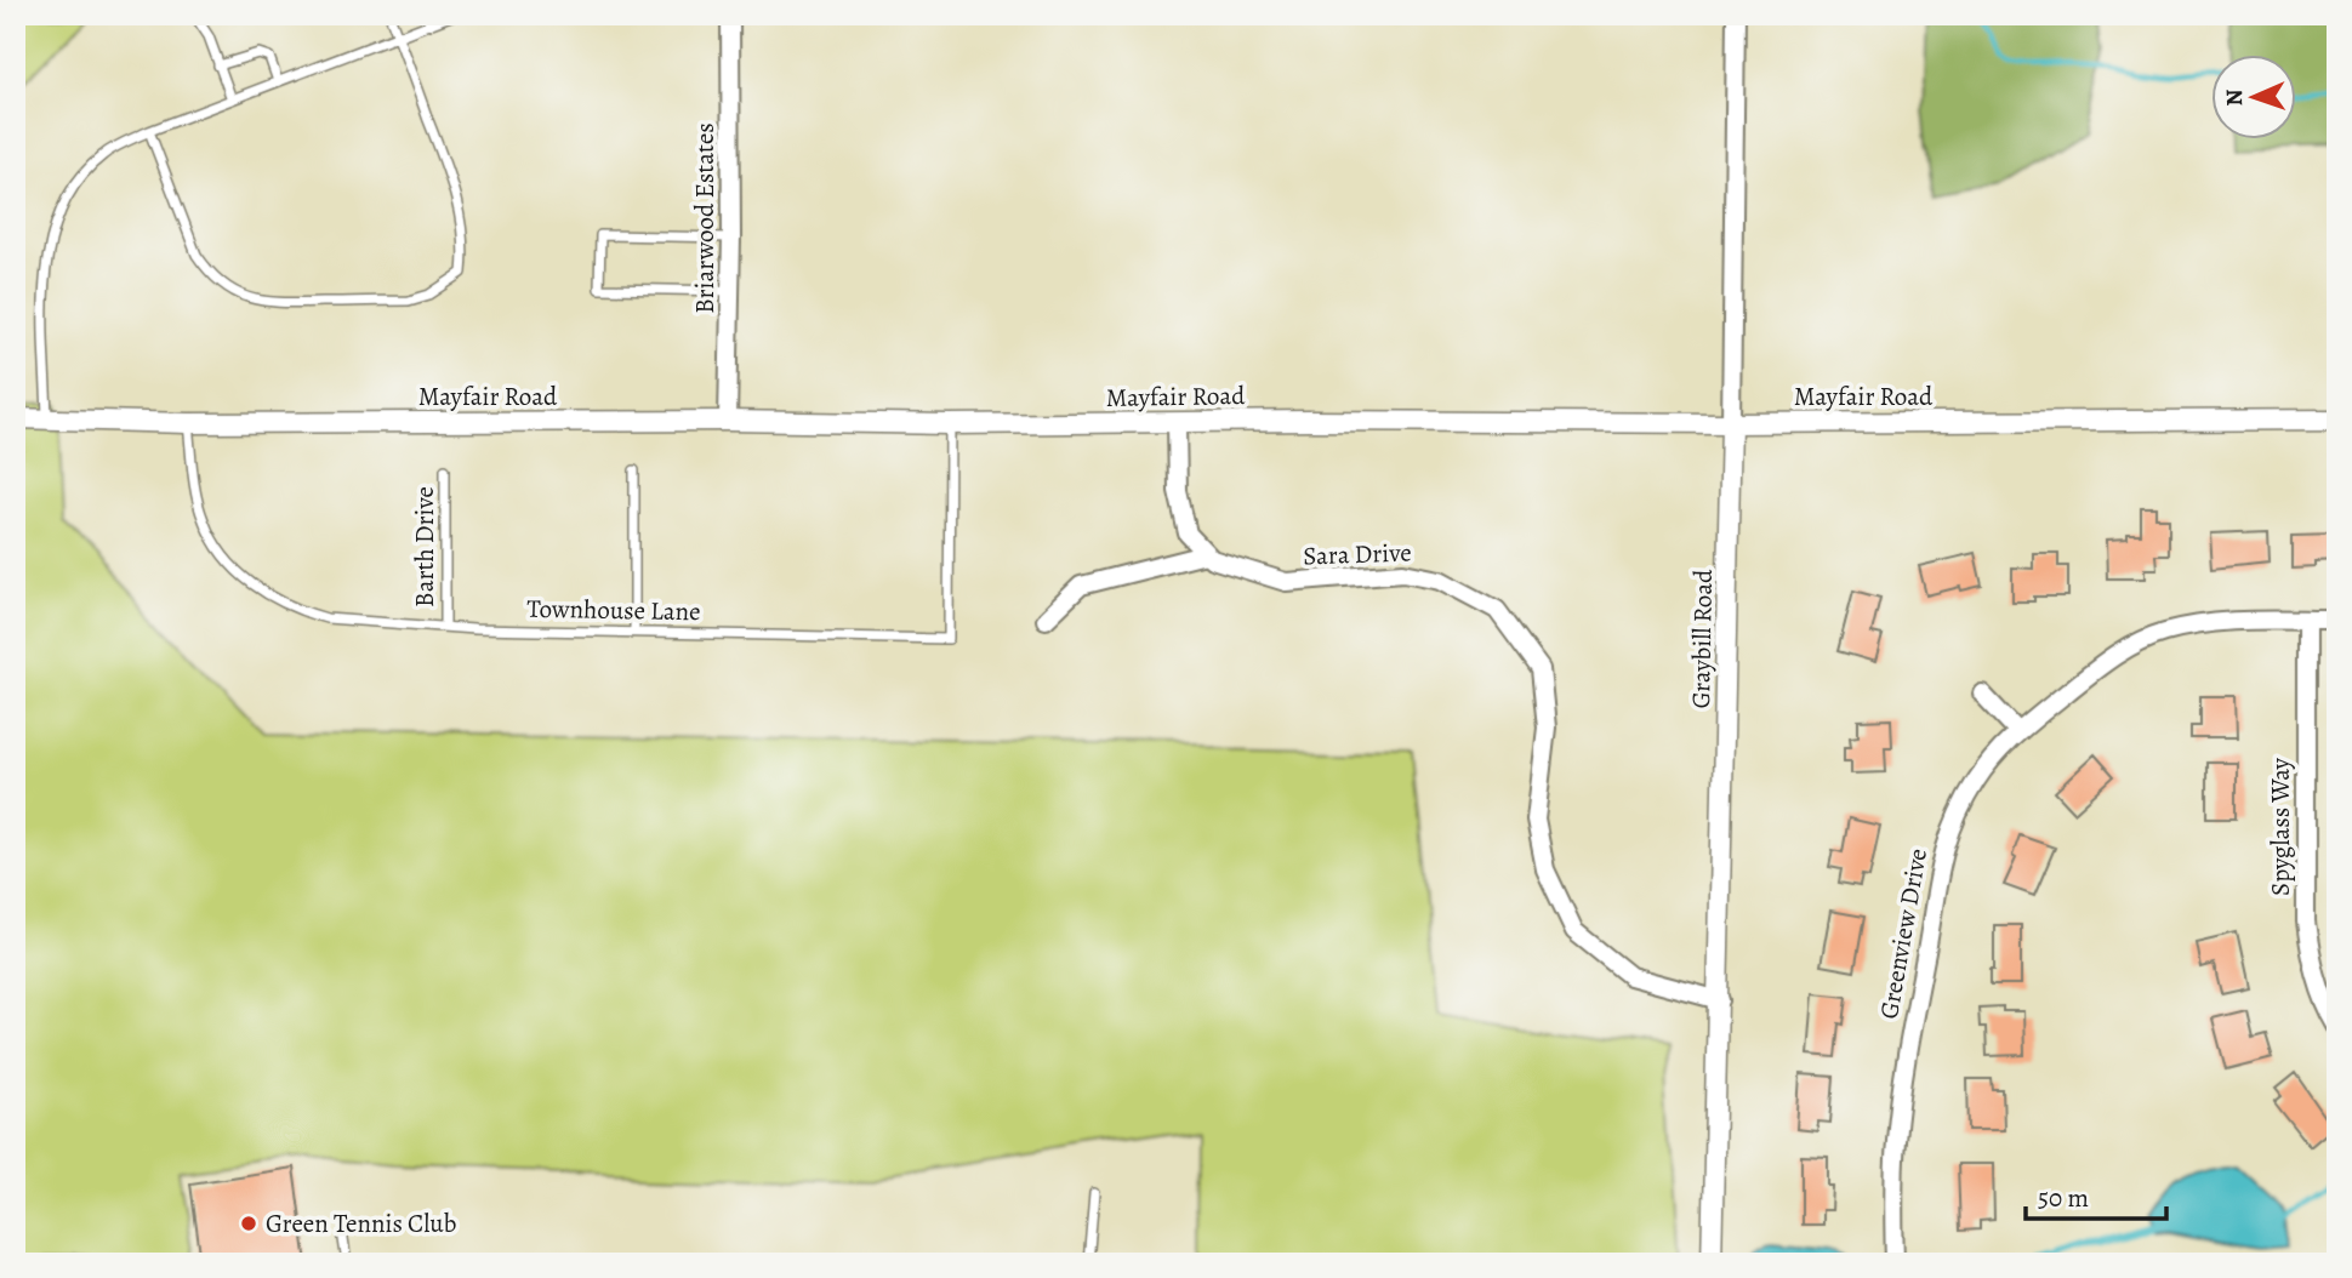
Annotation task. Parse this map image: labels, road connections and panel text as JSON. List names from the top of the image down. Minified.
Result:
{"streets":{"street":["Briarwood Estates","Mayfair Road","Sara Drive","Graybill Road","Spyglass Way","Greenview Drive"],"lane":["Barth Drive","Townhouse Lane"]},"crossings":[["Briarwood Estates","Mayfair Road"],["Mayfair Road","Townhouse Lane"],["Mayfair Road","Graybill Road"],["Barth Drive","Townhouse Lane"],["Sara Drive","Graybill Road"],["Spyglass Way","Greenview Drive"]],"places":["Green Tennis Club"],"scale_bar":"50 m","north":"left"}
